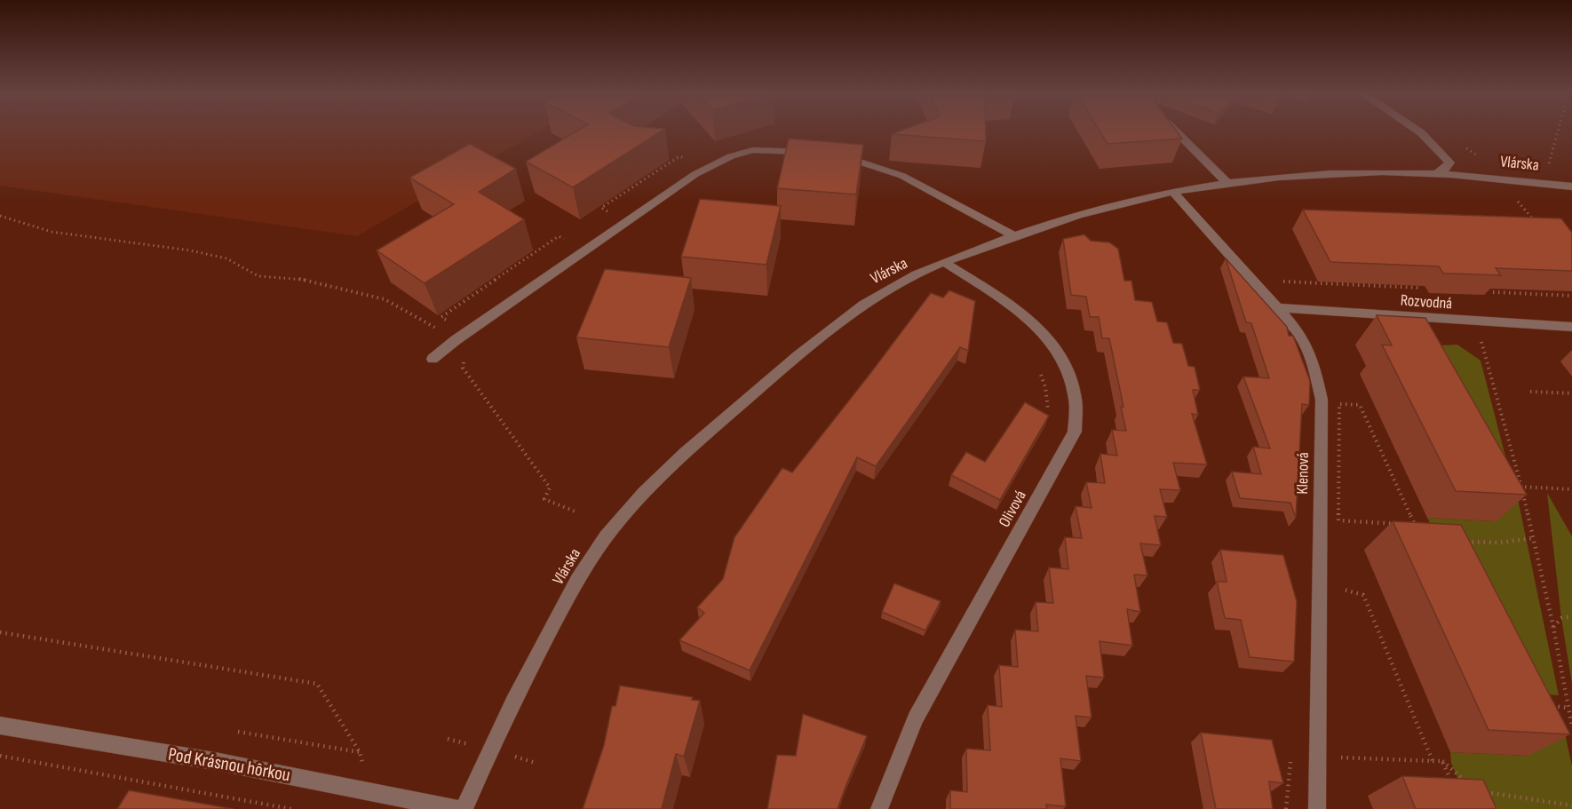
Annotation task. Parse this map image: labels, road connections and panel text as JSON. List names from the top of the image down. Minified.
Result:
{"streets":{"street":["Vlárska","Rozvodná","Klenová","Olivová","Pod Krásnou hôrkou"]},"crossings":[["Vlárska","Klenová"],["Vlárska","Olivová"],["Rozvodná","Klenová"]]}
